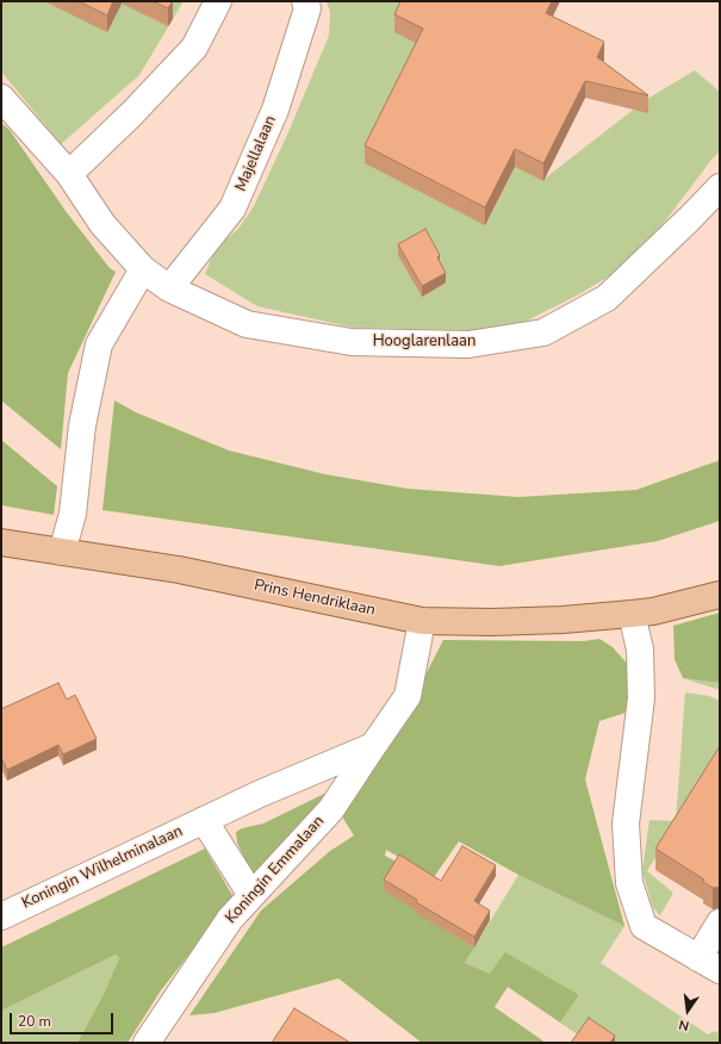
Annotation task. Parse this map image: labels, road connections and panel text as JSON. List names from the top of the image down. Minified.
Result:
{"streets":{"main road":["Prins Hendriklaan"],"street":["Majellalaan","Hooglarenlaan","Koningin Wilhelminalaan","Koningin Emmalaan"]},"crossings":[["Majellalaan","Hooglarenlaan"],["Koningin Wilhelminalaan","Koningin Emmalaan"]],"scale_bar":"20 m","north":"bottom"}
